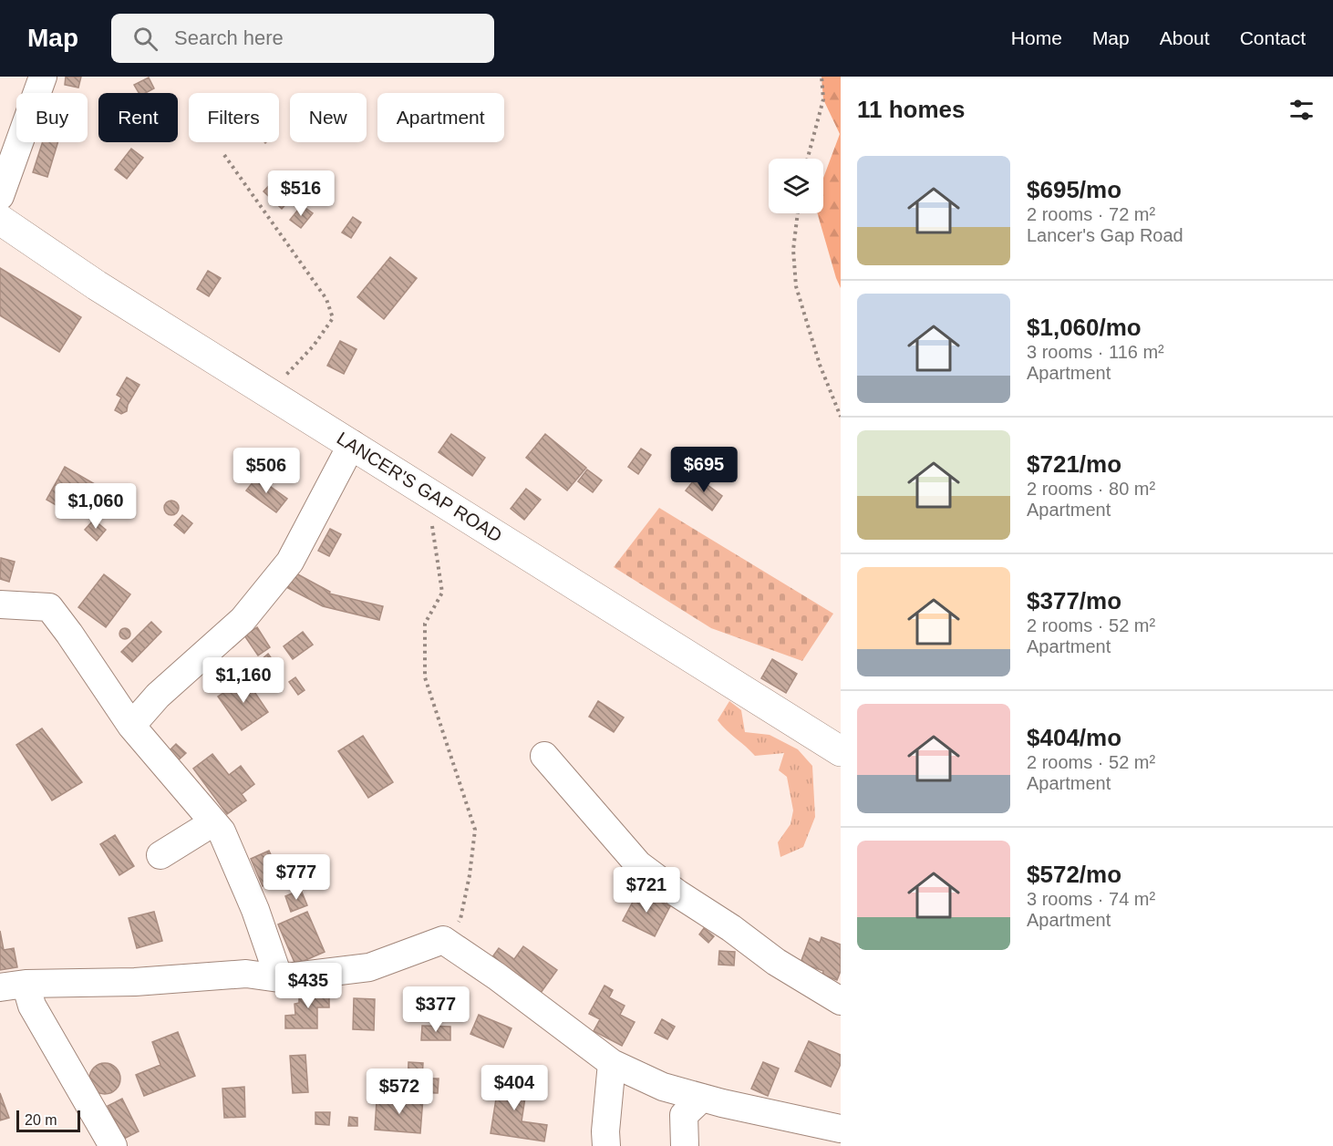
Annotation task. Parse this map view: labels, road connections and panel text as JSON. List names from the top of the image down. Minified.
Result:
{"streets":{"main road":["LANCER'S GAP ROAD"]},"scale_bar":"20 m","page":{"header":"Map","search":"Search here","nav":["Home","Map","About","Contact"],"heading":"11 homes","chip":["Buy","Rent","Filters","New","Apartment"],"list":[{"name":"$695/mo","note":"2 rooms · 72 m² · Lancer's Gap Road"},{"name":"$1,060/mo","note":"3 rooms · 116 m² · Apartment"},{"name":"$721/mo","note":"2 rooms · 80 m² · Apartment"},{"name":"$377/mo","note":"2 rooms · 52 m² · Apartment"},{"name":"$404/mo","note":"2 rooms · 52 m² · Apartment"},{"name":"$572/mo","note":"3 rooms · 74 m² · Apartment"}],"price":["$516","$695","$506","$1,060","$1,160","$777","$721","$435","$377","$404","$572"],"scale":"20 m"}}
